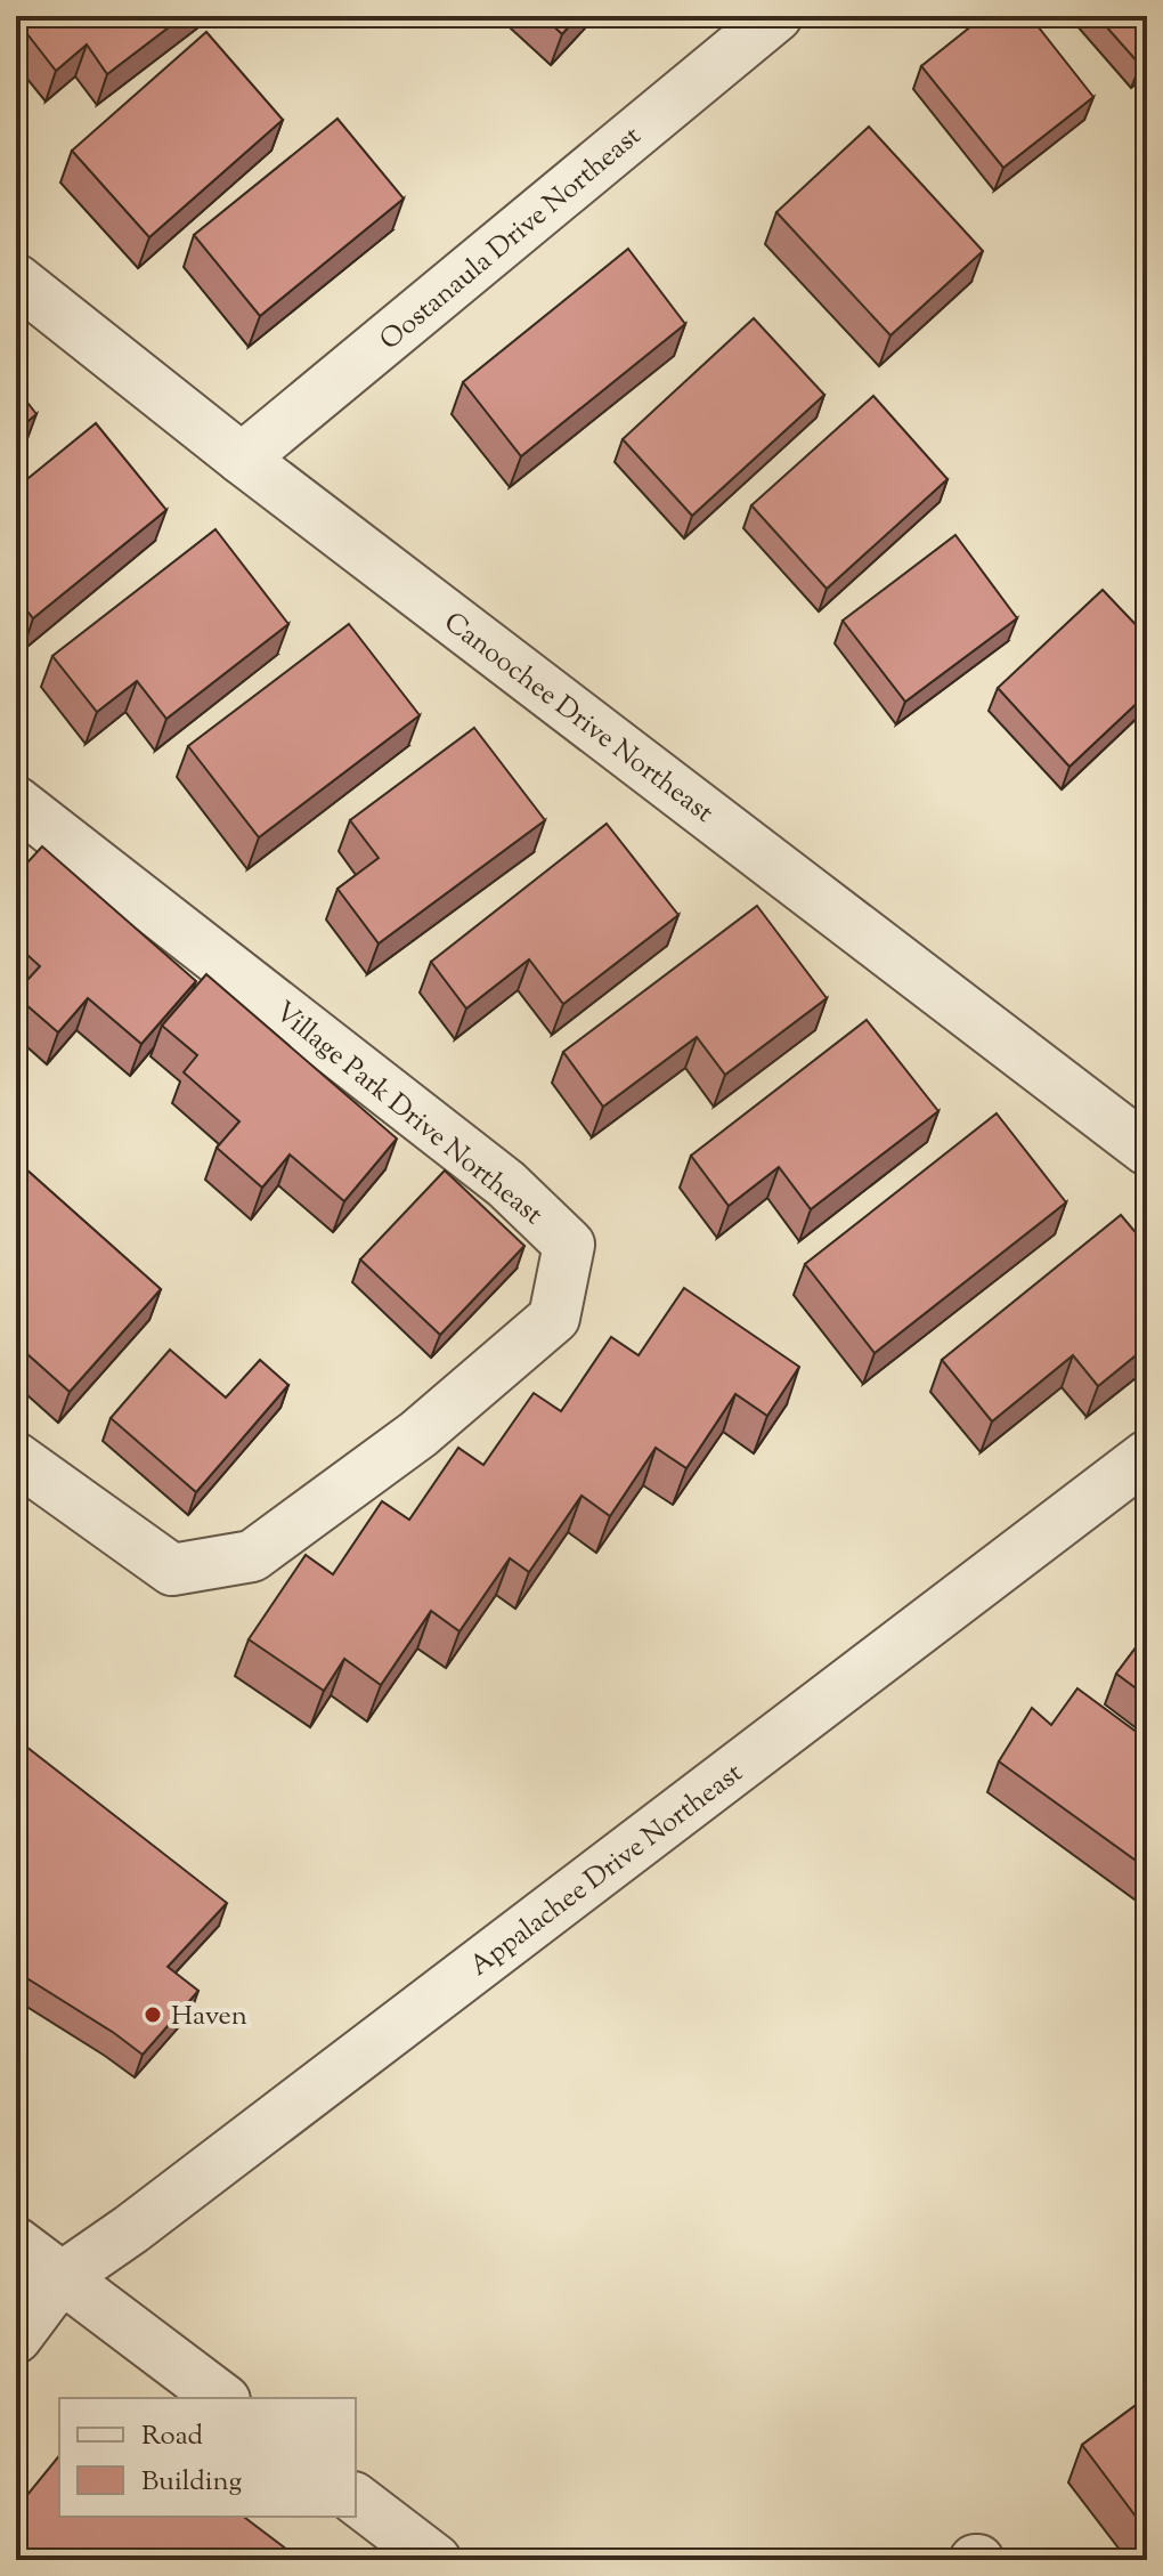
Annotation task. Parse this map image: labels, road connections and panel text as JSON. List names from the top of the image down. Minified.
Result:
{"streets":{"street":["Oostanaula Drive Northeast","Canoochee Drive Northeast","Village Park Drive Northeast","Appalachee Drive Northeast"]},"crossings":[["Oostanaula Drive Northeast","Canoochee Drive Northeast"]],"places":["Haven"],"legend":["Road","Building"]}
